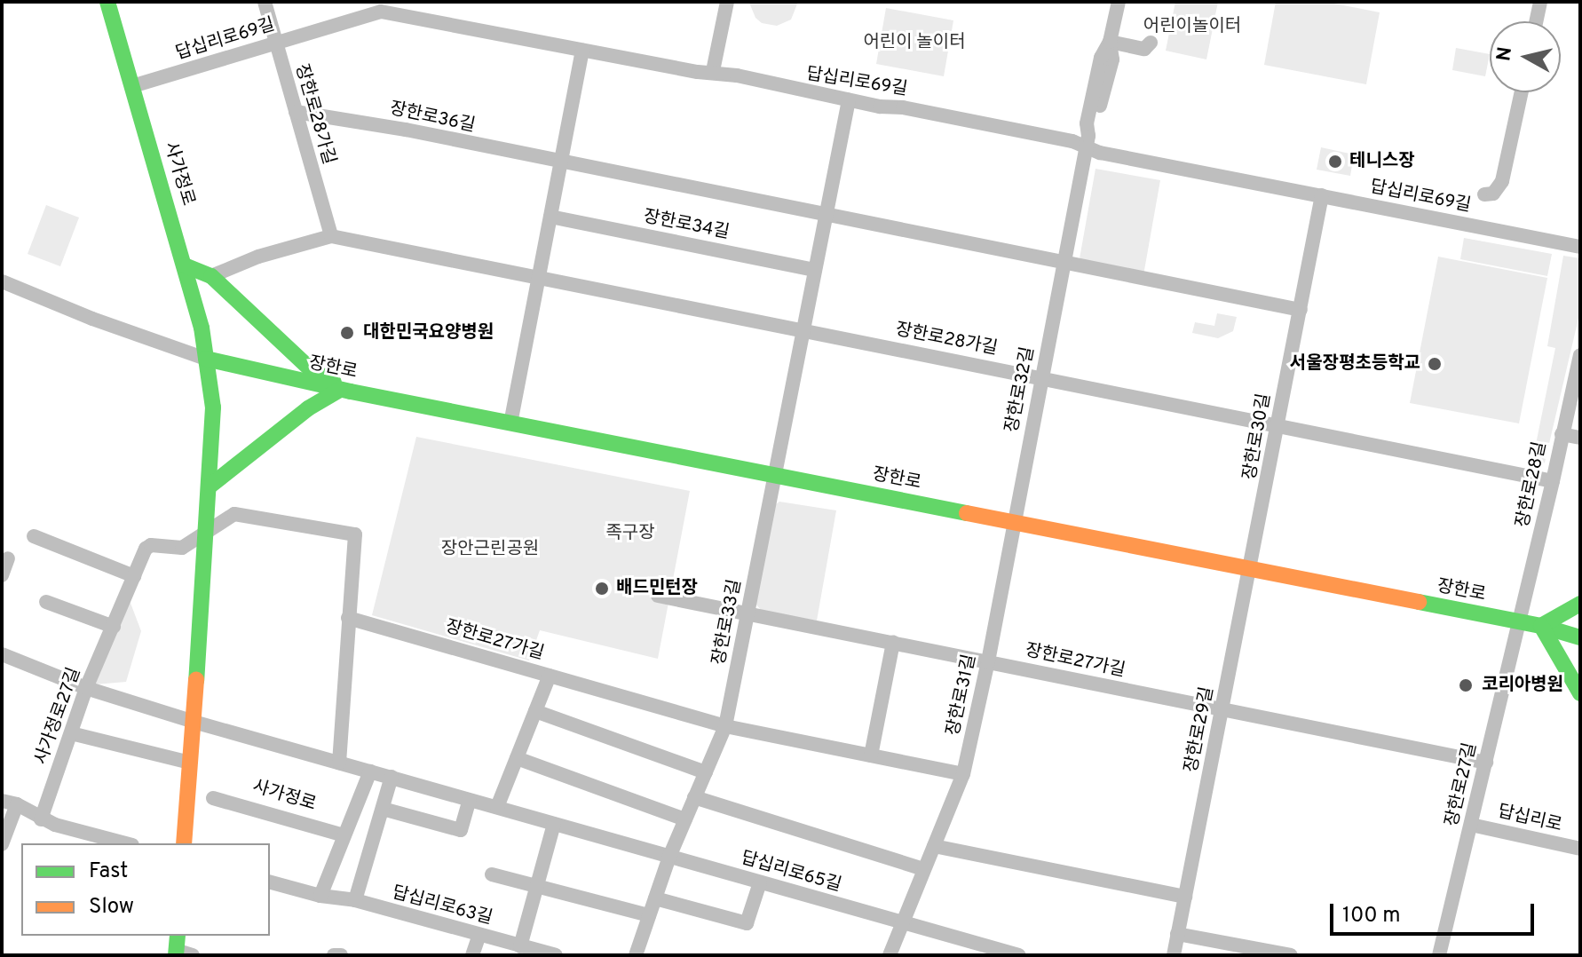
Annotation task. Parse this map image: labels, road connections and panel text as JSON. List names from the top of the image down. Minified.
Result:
{"streets":{"main road":["사가정로","장한로"],"street":["답십리로69길","장한로28가길","장한로36길","장한로34길","장한로32길","장한로30길","장한로28길","장한로33길","장한로27가길","장한로31길","사가정로27길","장한로29길","장한로27길","답십리로","답십리로65길","답십리로63길"]},"crossings":[["답십리로69길","장한로28가길"],["답십리로69길","사가정로"],["답십리로69길","장한로32길"],["답십리로69길","장한로30길"],["장한로28가길","장한로36길"],["장한로28가길","장한로32길"],["장한로28가길","장한로30길"],["장한로28가길","장한로28길"],["사가정로","장한로"],["사가정로","사가정로27길"],["사가정로","답십리로65길"],["장한로","장한로32길"],["장한로","장한로30길"],["장한로","장한로28길"],["장한로","장한로33길"],["장한로","장한로31길"],["장한로","장한로29길"],["장한로","장한로27길"],["장한로32길","장한로31길"],["장한로30길","장한로29길"],["장한로28길","장한로27길"],["장한로33길","장한로27가길"],["장한로33길","답십리로65길"],["장한로27가길","장한로31길"],["장한로27가길","장한로29길"],["장한로27가길","장한로27길"],["장한로31길","답십리로65길"],["사가정로27길","답십리로65길"],["장한로27길","답십리로"]],"parks":["어린이놀이터","어린이 놀이터","족구장","장안근린공원"],"places":["테니스장","대한민국요양병원","서울장평초등학교","배드민턴장","코리아병원"],"legend":["Fast","Slow"],"scale_bar":"100 m","north":"left"}
